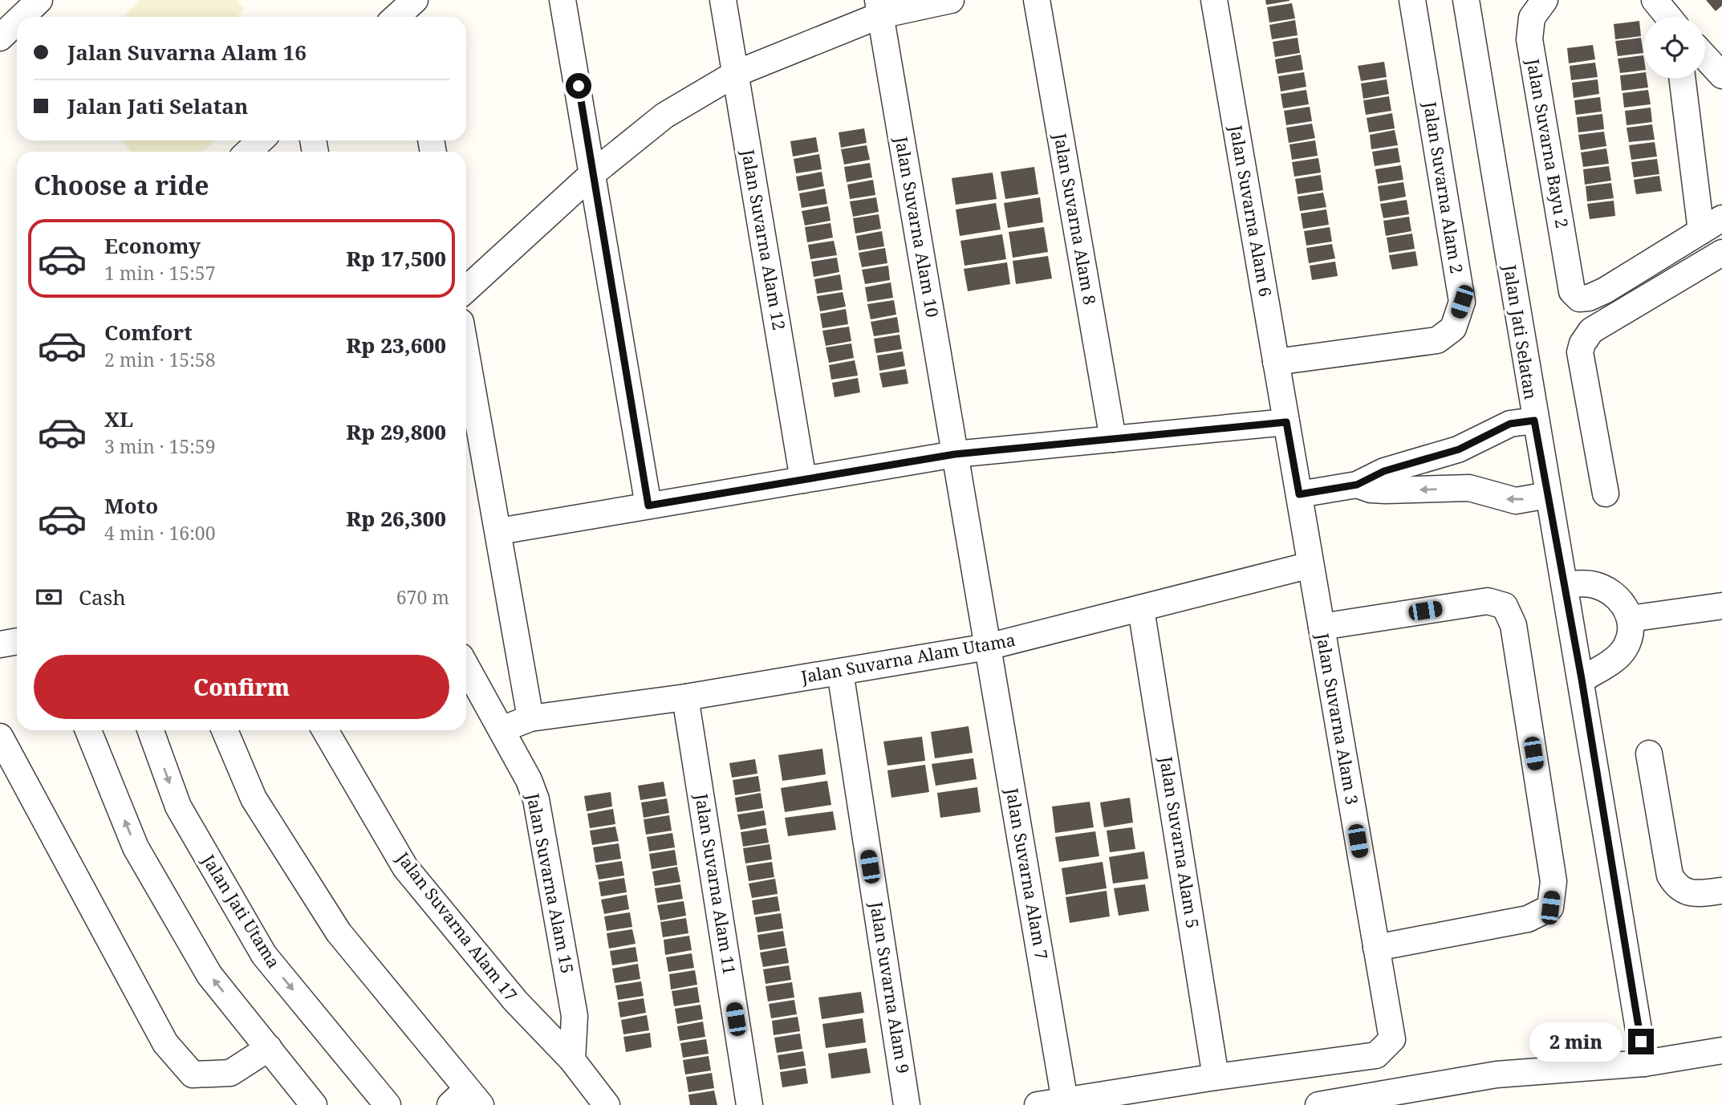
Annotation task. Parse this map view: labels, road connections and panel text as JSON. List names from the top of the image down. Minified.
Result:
{"streets":{"street":["Jalan Suvarna Bayu 2","Jalan Suvarna Alam 2","Jalan Suvarna Alam 6","Jalan Suvarna Alam 8","Jalan Suvarna Alam 10","Jalan Suvarna Alam 12","Jalan Jati Selatan","Jalan Suvarna Alam Utama","Jalan Suvarna Alam 3","Jalan Suvarna Alam 5","Jalan Suvarna Alam 7","Jalan Suvarna Alam 15","Jalan Suvarna Alam 11","Jalan Jati Utama","Jalan Suvarna Alam 17","Jalan Suvarna Alam 9"]},"crossings":[["Jalan Suvarna Alam 2","Jalan Suvarna Alam 6"],["Jalan Suvarna Alam 6","Jalan Suvarna Alam 3"],["Jalan Suvarna Alam 10","Jalan Suvarna Alam Utama"],["Jalan Suvarna Alam 10","Jalan Suvarna Alam 7"],["Jalan Suvarna Alam Utama","Jalan Suvarna Alam 3"],["Jalan Suvarna Alam Utama","Jalan Suvarna Alam 5"],["Jalan Suvarna Alam Utama","Jalan Suvarna Alam 7"],["Jalan Suvarna Alam Utama","Jalan Suvarna Alam 15"],["Jalan Suvarna Alam Utama","Jalan Suvarna Alam 11"],["Jalan Suvarna Alam Utama","Jalan Suvarna Alam 9"],["Jalan Suvarna Alam 3","Jalan Suvarna Alam 5"],["Jalan Suvarna Alam 15","Jalan Suvarna Alam 17"]],"page":{"banner":["Jalan Suvarna Alam 16","Jalan Jati Selatan"],"heading":"Choose a ride","list":[{"name":"Economy","note":"1 min · 15:57","value":"Rp 17,500"},{"name":"Comfort","note":"2 min · 15:58","value":"Rp 23,600"},{"name":"XL","note":"3 min · 15:59","value":"Rp 29,800"},{"name":"Moto","note":"4 min · 16:00","value":"Rp 26,300"}],"pay":["Cash","670 m"],"buttons":"Confirm","bubble":"2 min"}}
